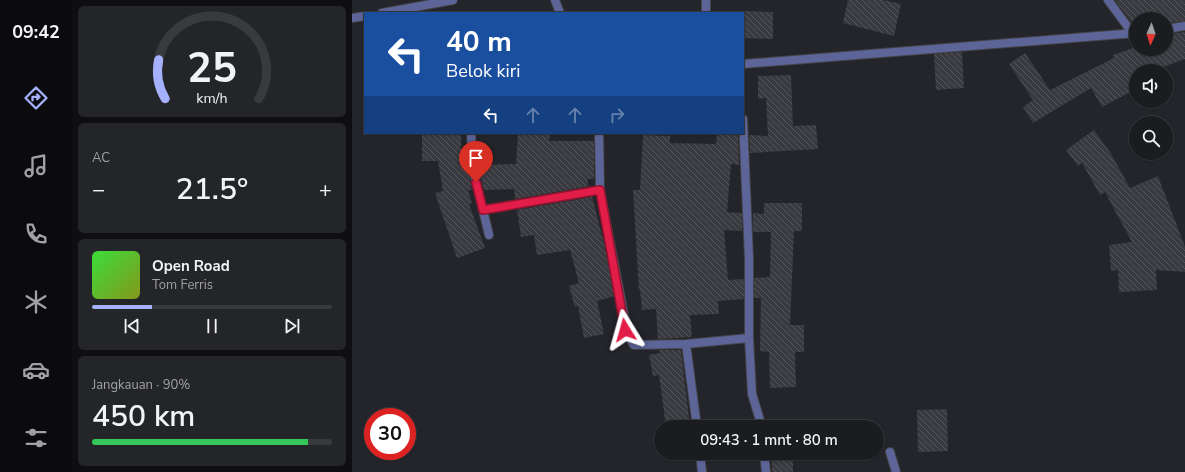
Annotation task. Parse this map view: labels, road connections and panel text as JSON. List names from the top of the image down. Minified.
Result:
{"north":"bottom","page":{"tabs":"09:42","turn":["40 m","Belok kiri"],"tile":["AC",["Jangkauan · 90%","450 km"]],"heat":["−","21.5°","+"],"song":["Open Road","Tom Ferris"],"limit":"30","trip":"09:43 · 1 mnt · 80 m","gauge":["25","km/h"]}}
